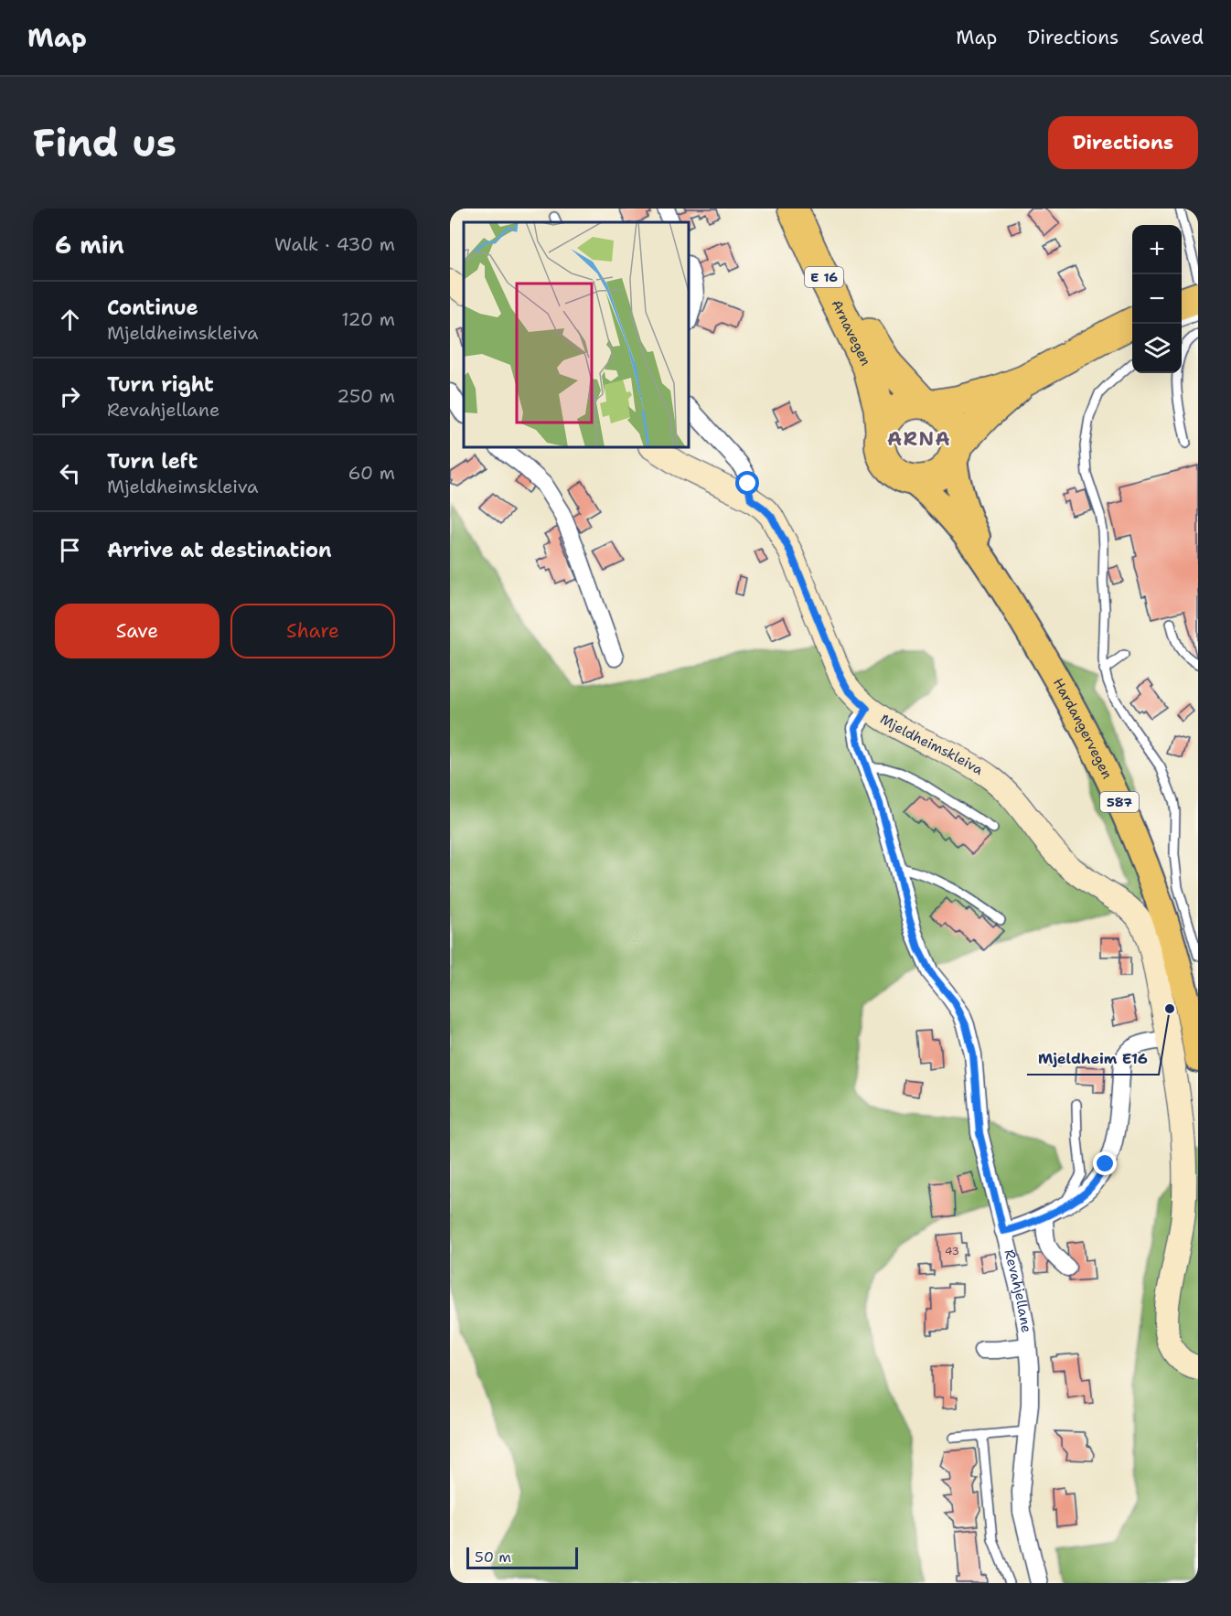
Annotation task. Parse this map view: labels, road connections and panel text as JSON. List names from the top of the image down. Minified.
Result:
{"streets":{"highway":["E 16","Arnavegen"],"main road":["Hardangervegen","Mjeldheimskleiva","587"],"street":["Revahjellane"]},"crossings":[["E 16","Arnavegen"],["E 16","Hardangervegen"],["Arnavegen","Hardangervegen"],["Mjeldheimskleiva","Revahjellane"]],"districts":["ARNA"],"places":["Mjeldheim E16"],"house_numbers":["43"],"scale_bar":"50 m","page":{"header":"Map","nav":["Map","Directions","Saved"],"buttons":["Directions",["Save","Share"]],"title":"Find us","heading":["6 min","Walk · 430 m"],"map_buttons":["+","−"],"list":[["Continue","Mjeldheimskleiva","120 m"],["Turn right","Revahjellane","250 m"],["Turn left","Mjeldheimskleiva","60 m"],"Arrive at destination"],"scale":"50 m"}}
